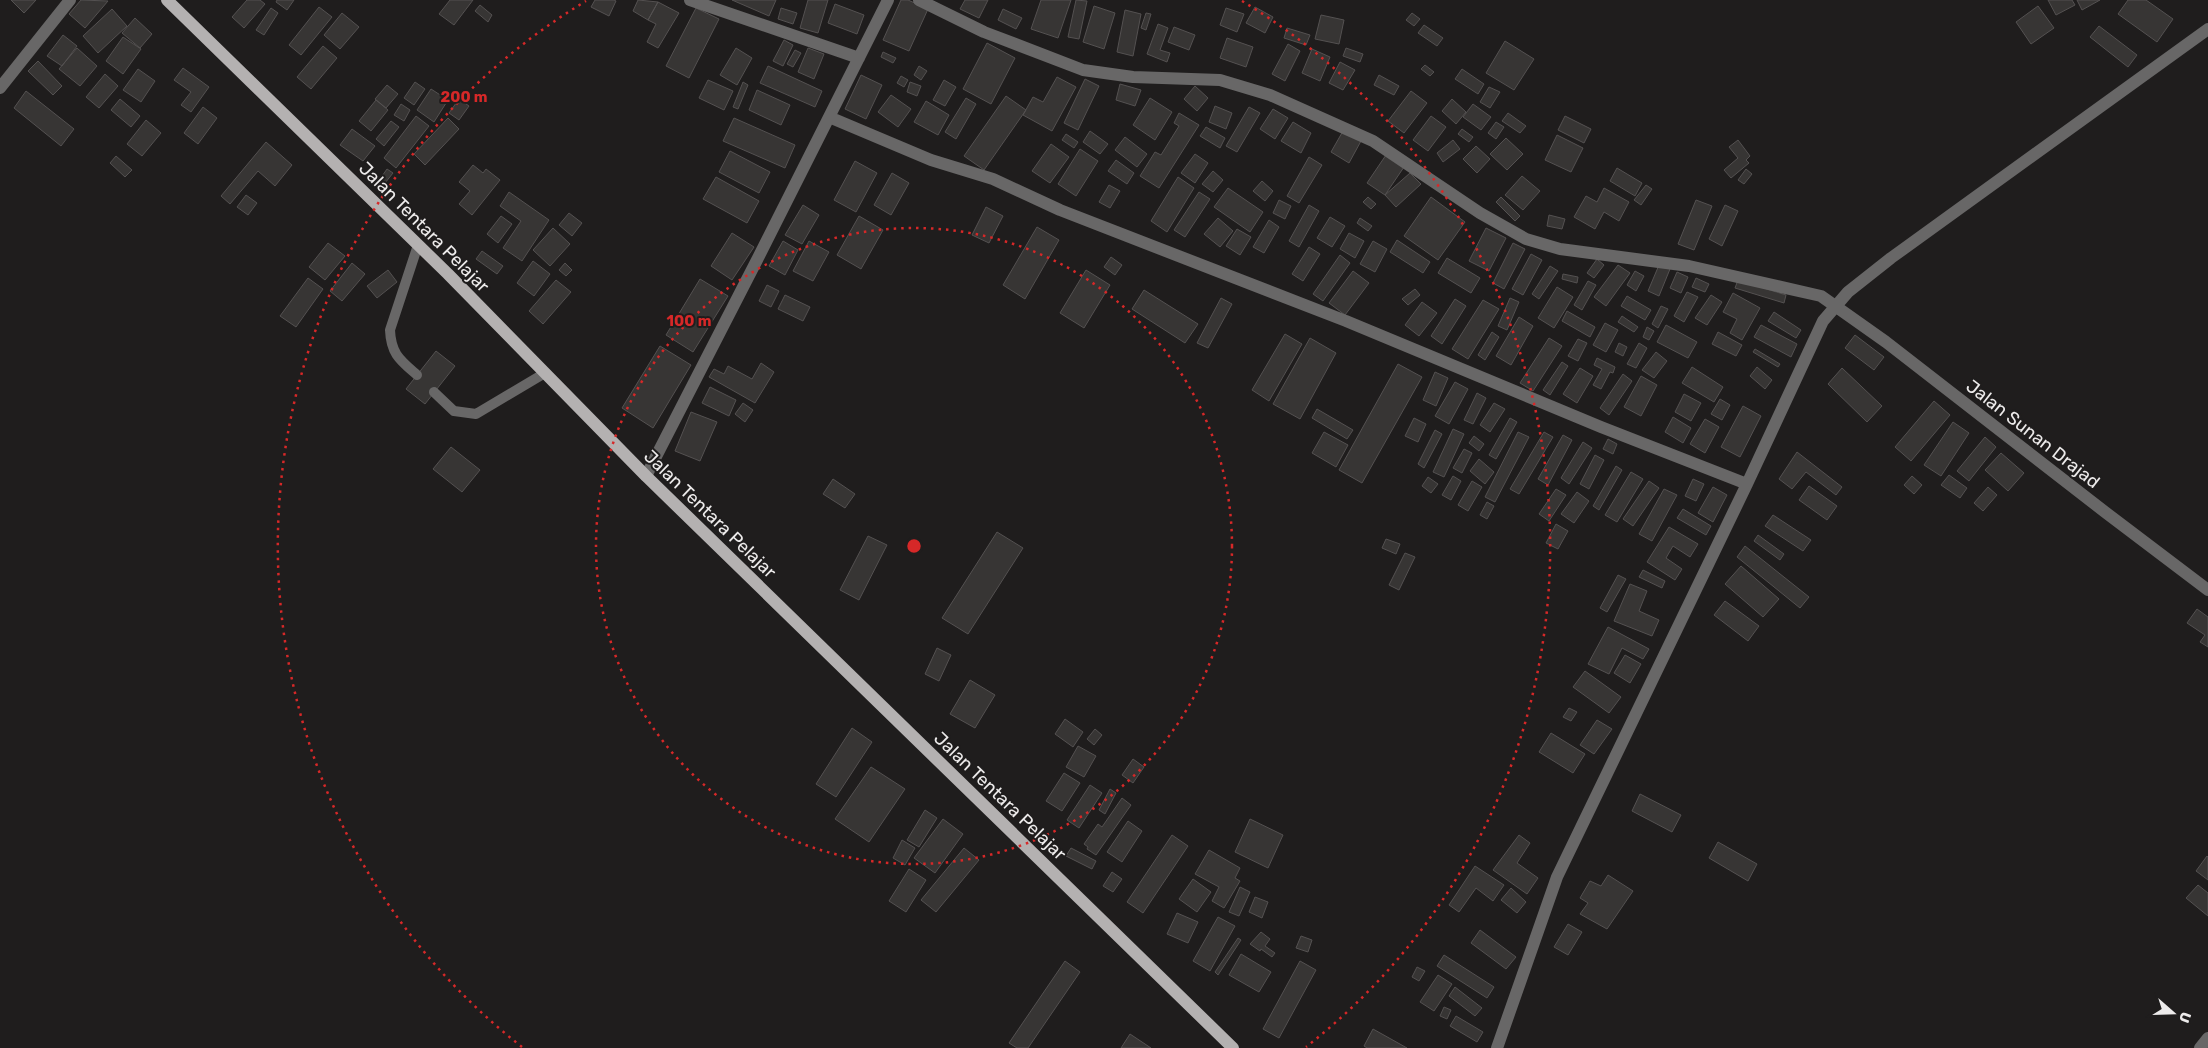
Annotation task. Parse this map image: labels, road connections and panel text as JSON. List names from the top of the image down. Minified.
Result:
{"streets":{"main road":["Jalan Tentara Pelajar"],"street":["Jalan Sunan Drajad"]},"north":"right","rings":["200 m","100 m"]}
